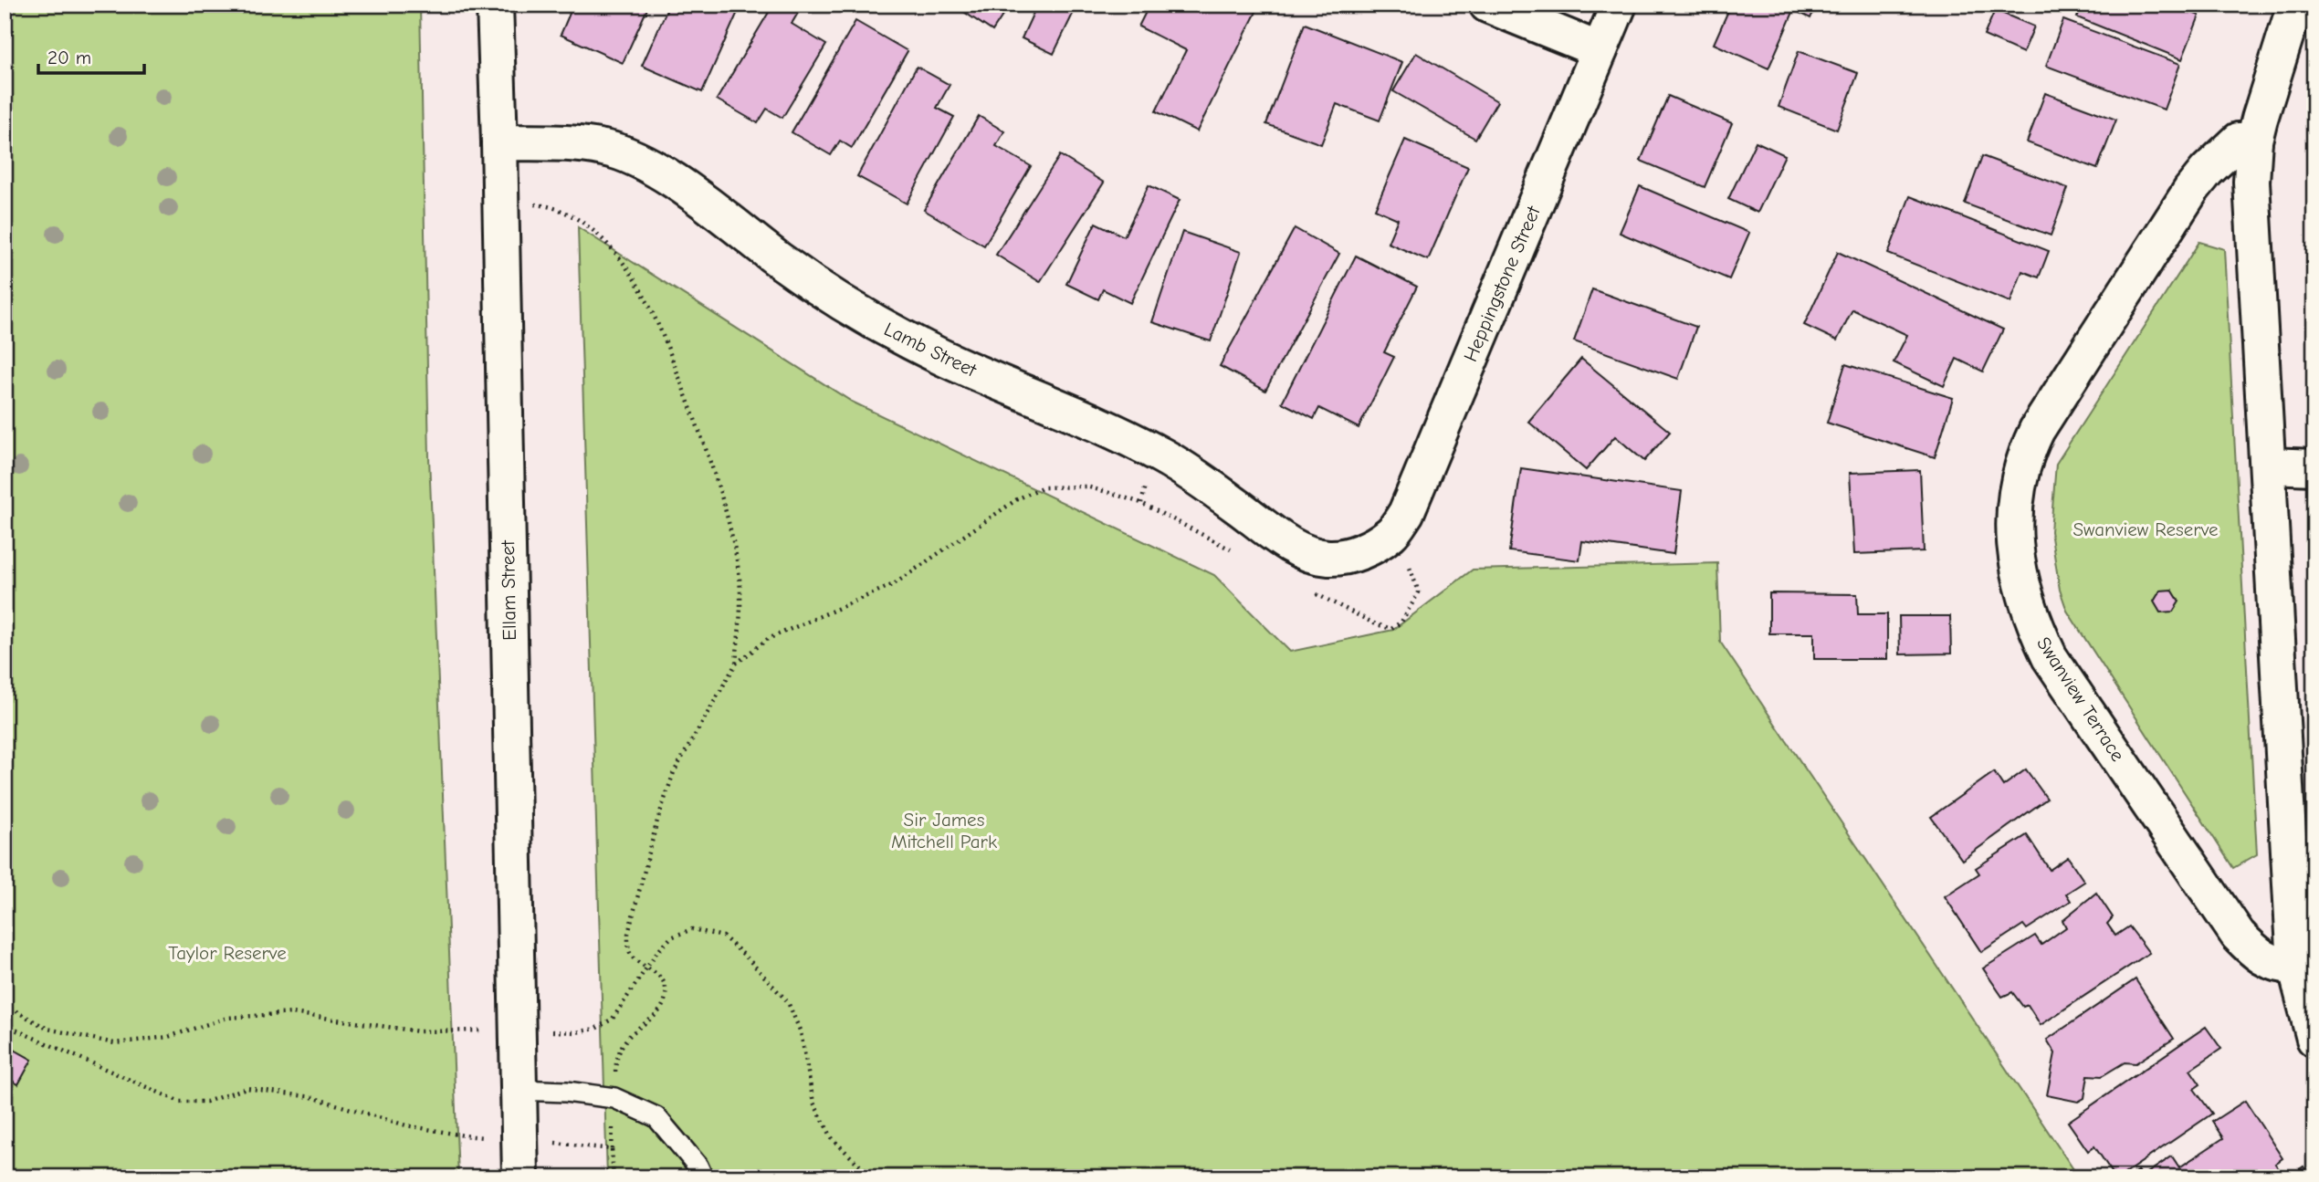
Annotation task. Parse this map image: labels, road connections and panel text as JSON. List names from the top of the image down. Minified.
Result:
{"streets":{"street":["Heppingstone Street","Lamb Street","Ellam Street","Swanview Terrace"]},"crossings":[["Heppingstone Street","Lamb Street"],["Lamb Street","Ellam Street"]],"parks":["Swanview Reserve","Sir James Mitchell Park","Taylor Reserve"],"scale_bar":"20 m"}
